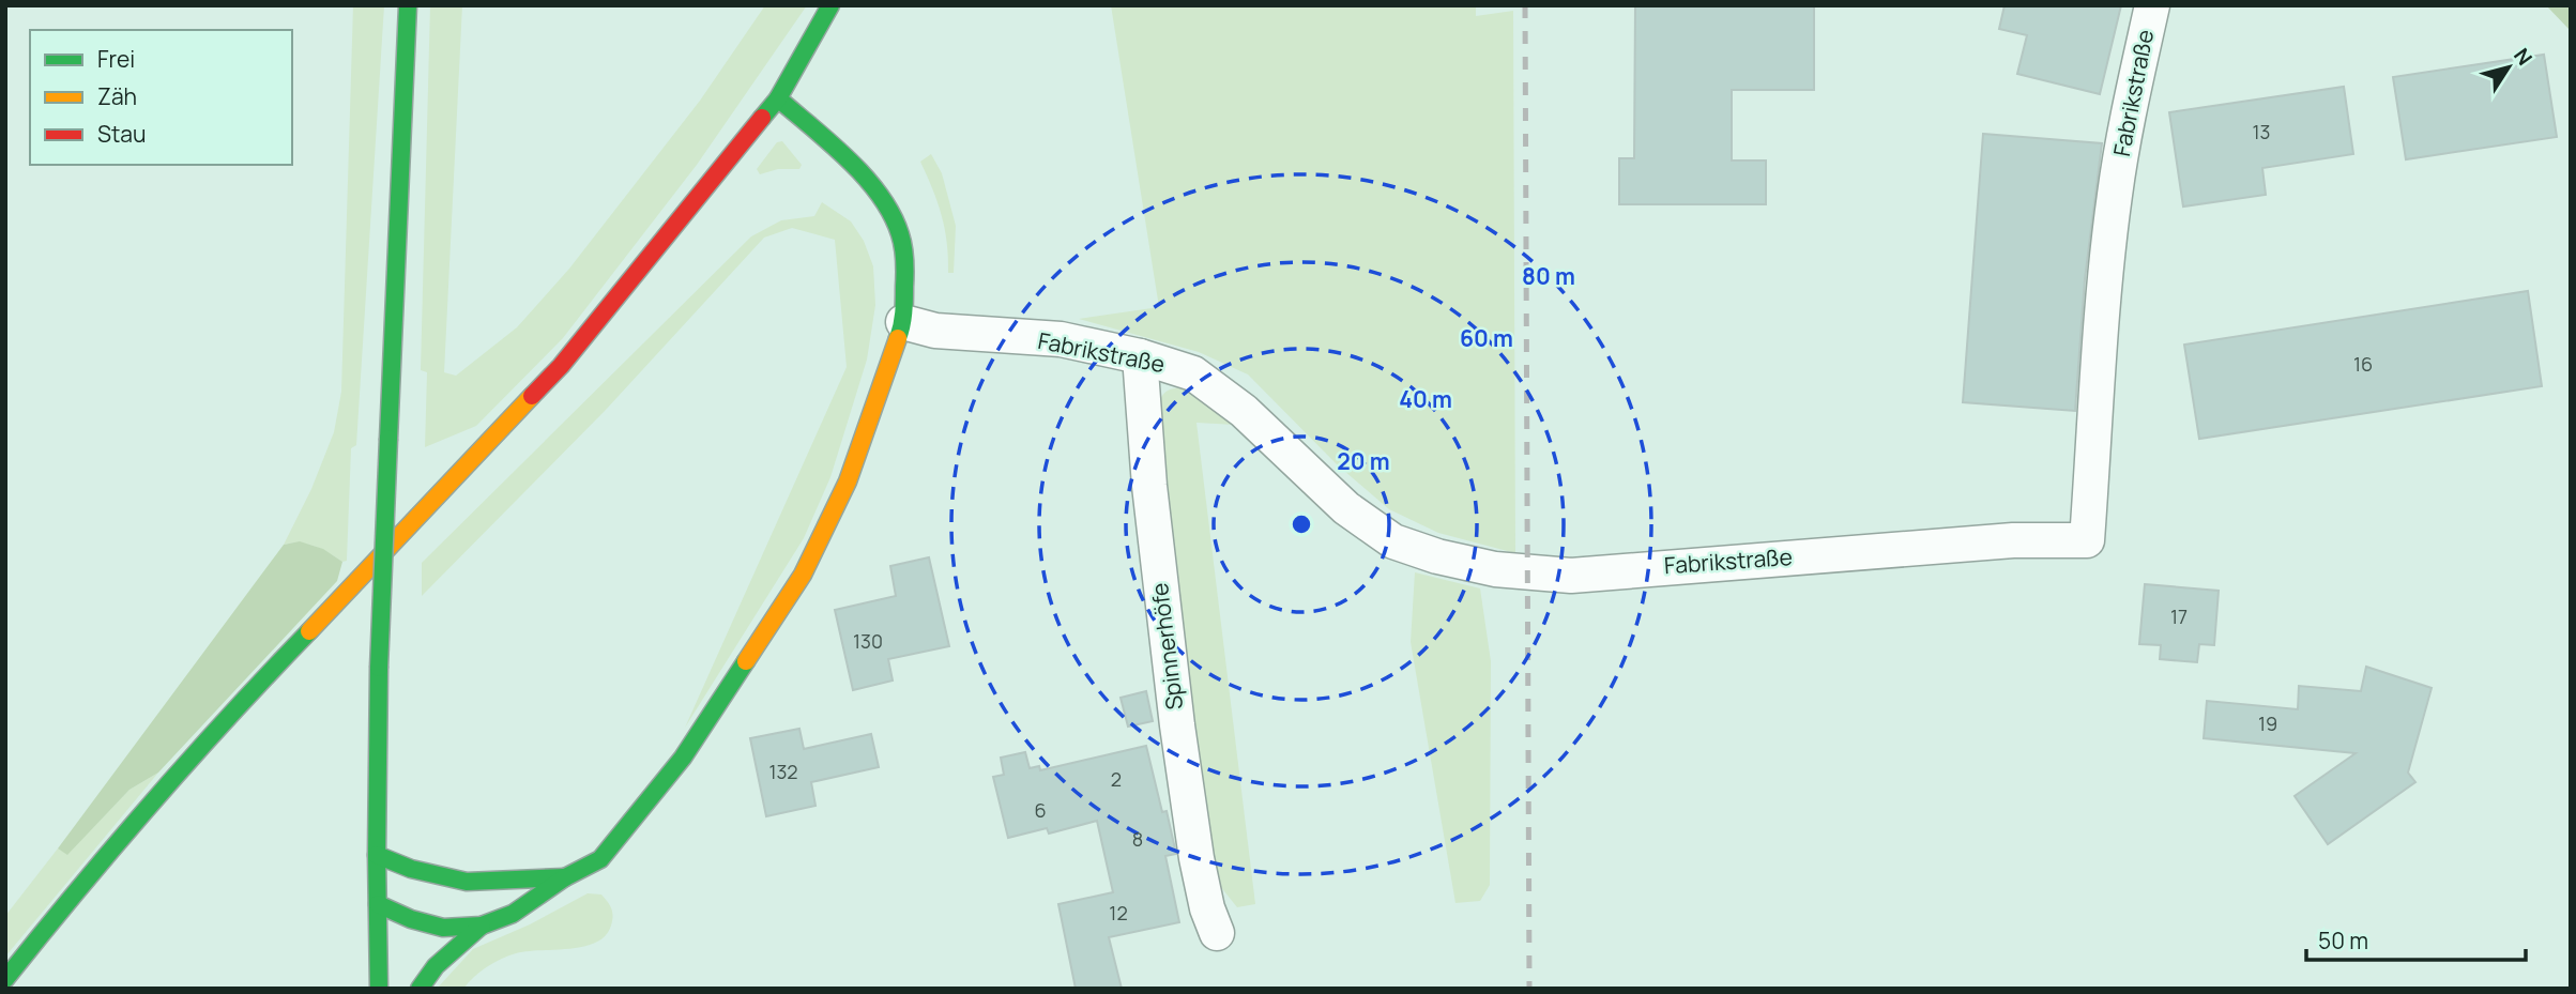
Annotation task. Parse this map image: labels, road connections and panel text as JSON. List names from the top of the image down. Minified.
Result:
{"streets":{"street":["Fabrikstraße","Spinnerhöfe"]},"crossings":[["Fabrikstraße","Spinnerhöfe"]],"house_numbers":["13","16","17","130","19","132","2","6","8","12"],"legend":["Frei","Zäh","Stau"],"scale_bar":"50 m","north":"top right","rings":["80 m","60 m","40 m","20 m"]}
